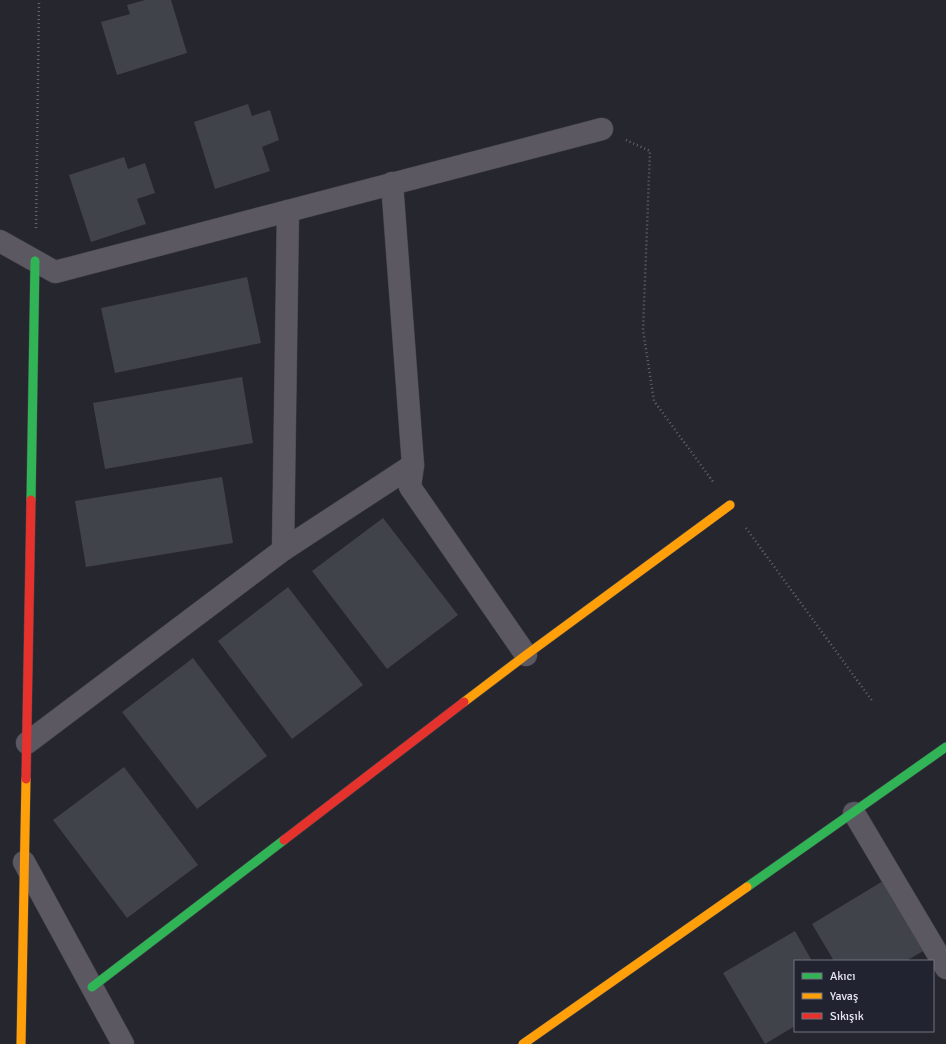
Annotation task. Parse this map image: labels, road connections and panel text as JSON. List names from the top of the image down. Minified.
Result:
{"legend":["Akıcı","Yavaş","Sıkışık"]}
